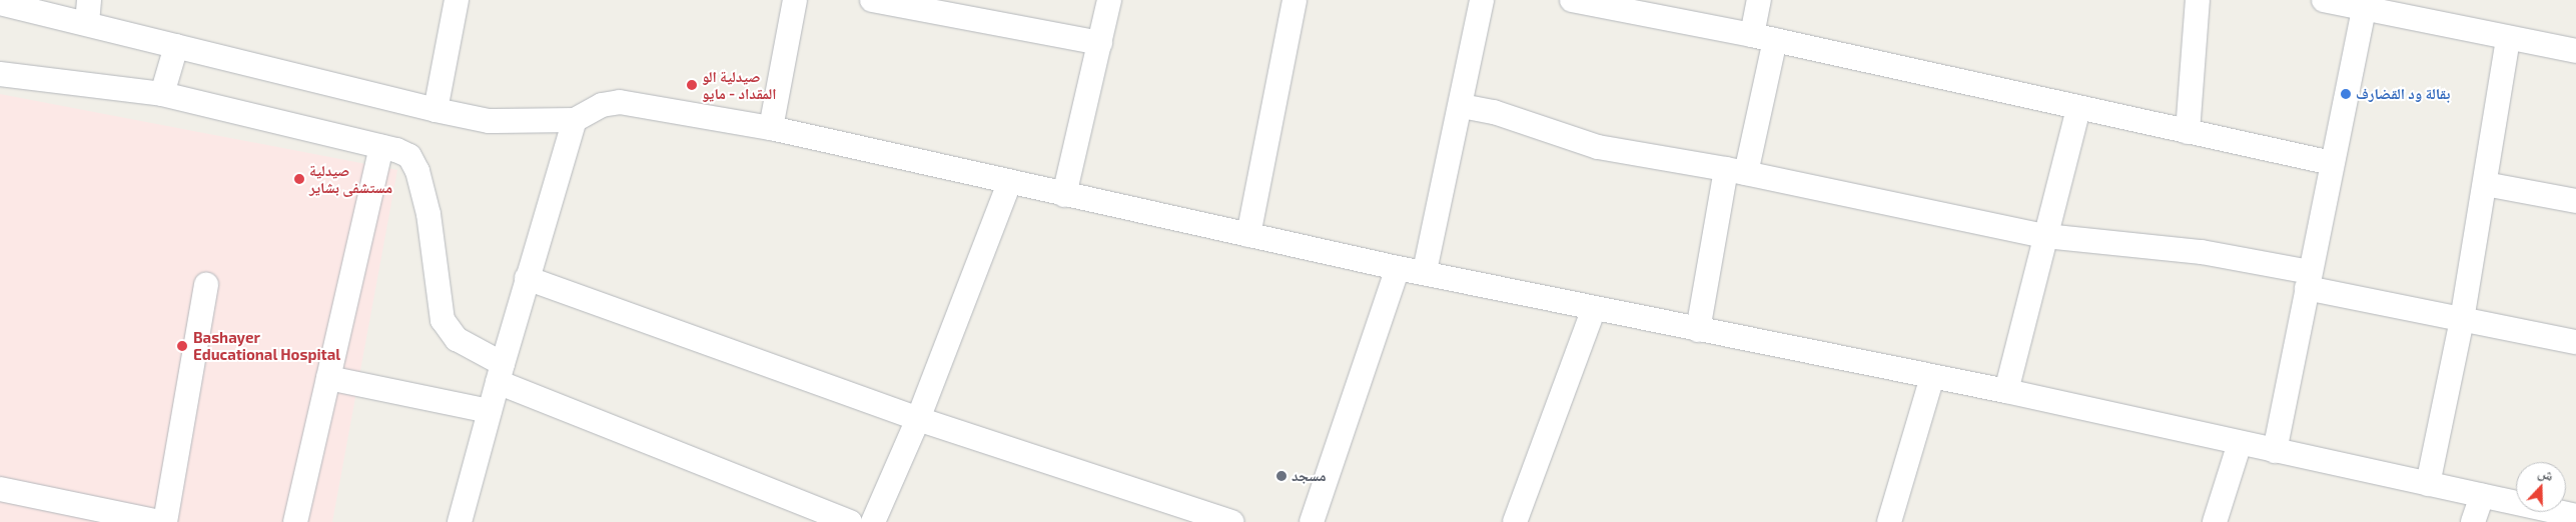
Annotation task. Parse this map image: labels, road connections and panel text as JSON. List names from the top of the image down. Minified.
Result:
{"places":["صيدلية الو المقداد - مايو","بقالة ود القضارف","صيدلية مستشفى بشاير","Bashayer Educational Hospital","مسجد"],"north":"top"}
